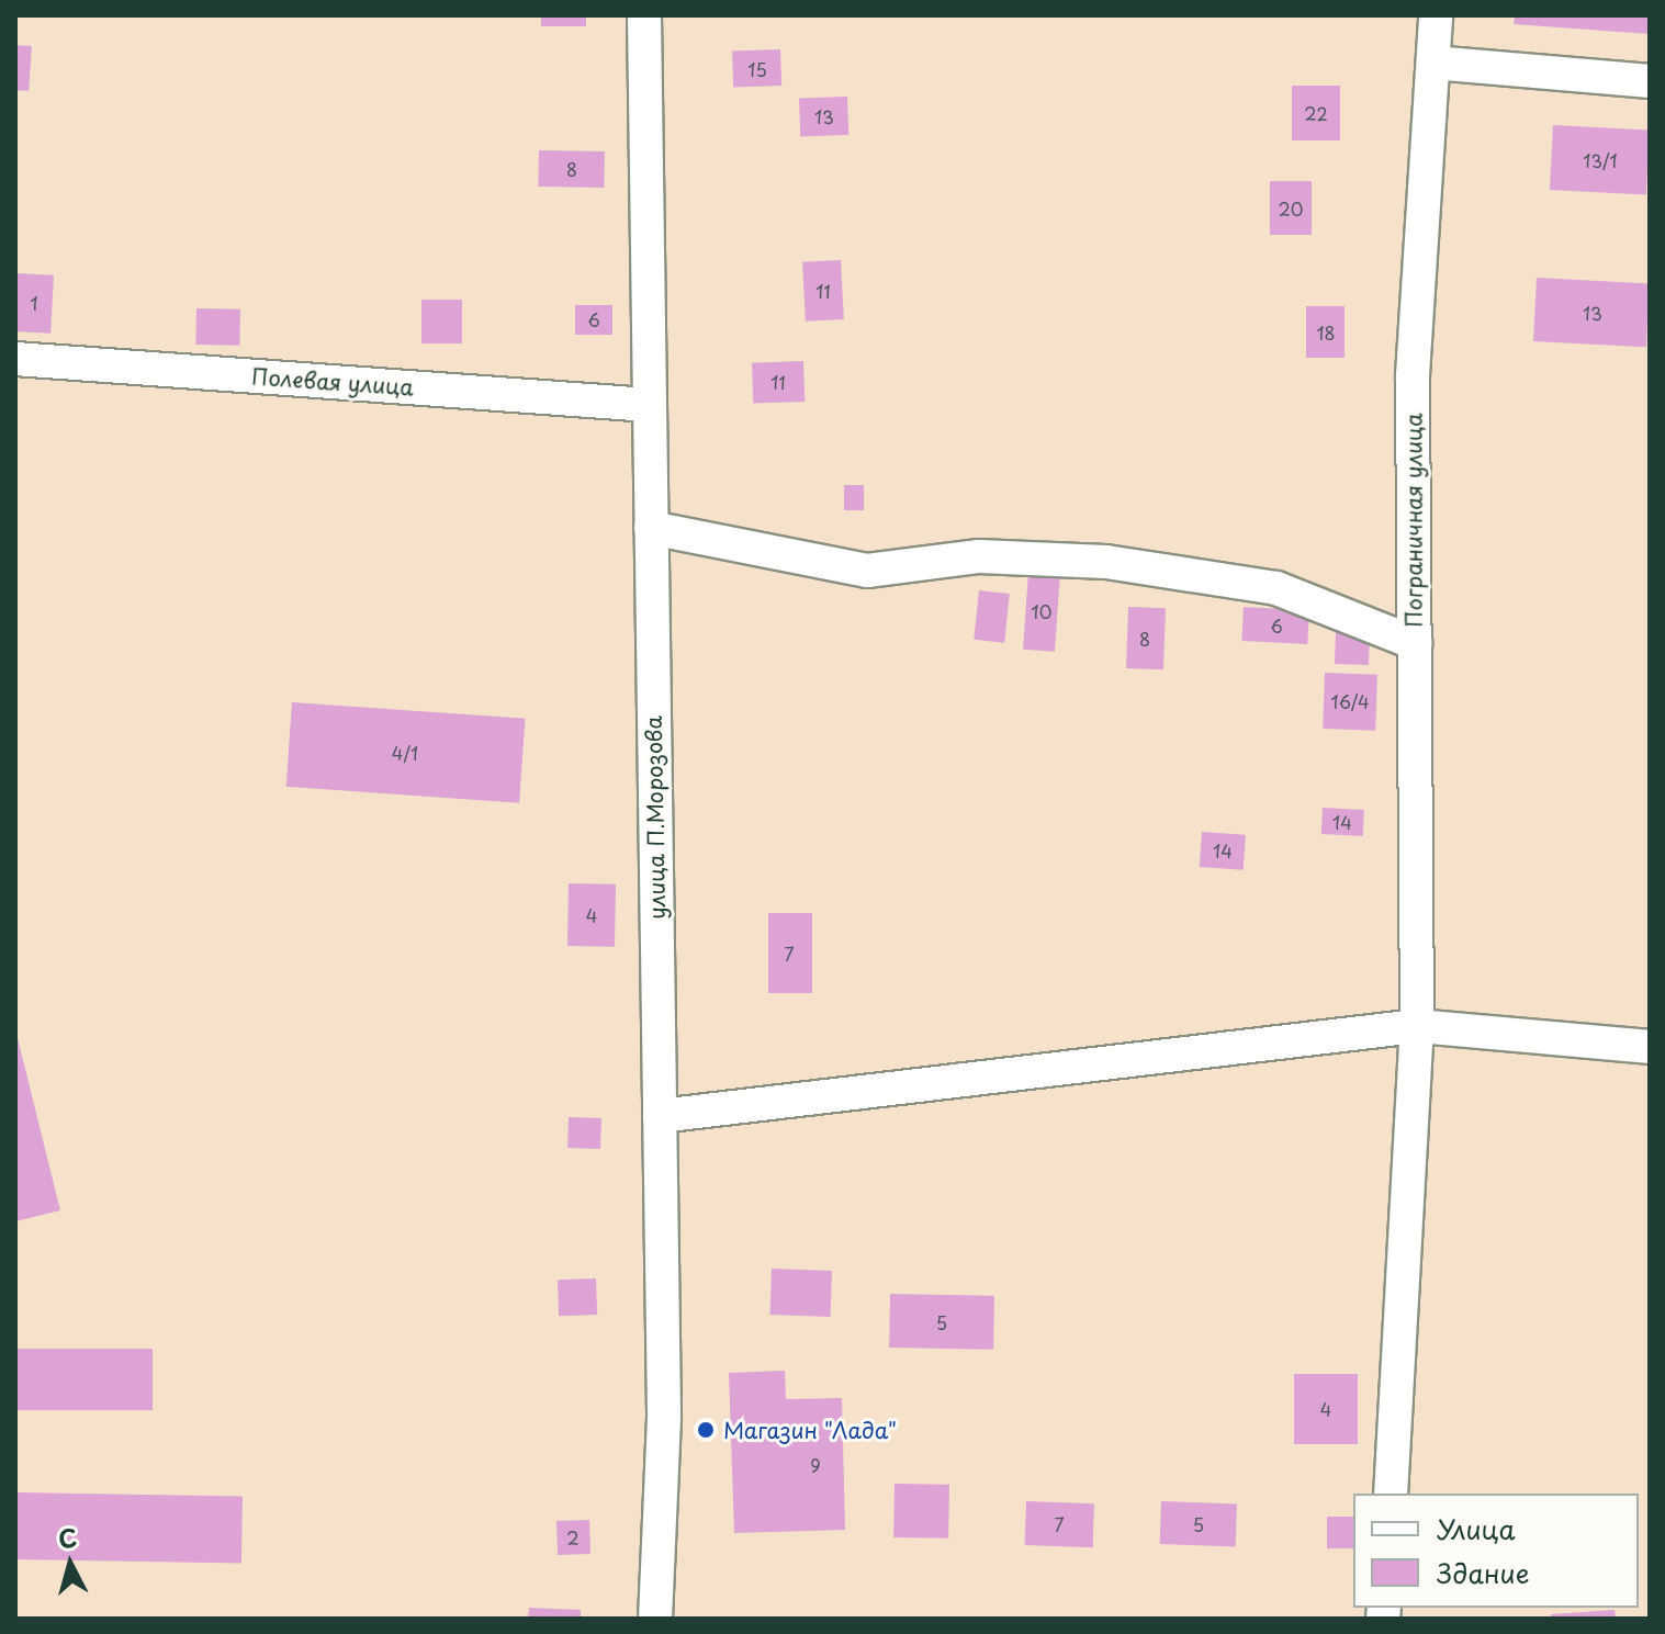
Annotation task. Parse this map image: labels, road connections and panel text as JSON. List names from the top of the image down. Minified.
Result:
{"streets":{"street":["Полевая улица","Пограничная улица","улица П.Морозова"]},"crossings":[["Полевая улица","улица П.Морозова"]],"places":["Магазин \"Лада\""],"house_numbers":["15","22","13","13/1","8","20","11","1","13","6","18","11","10","6","8","16/4","4/1","14","14","4","7","5","4","9","7","5","2"],"legend":["Улица","Здание"],"north":"top"}
